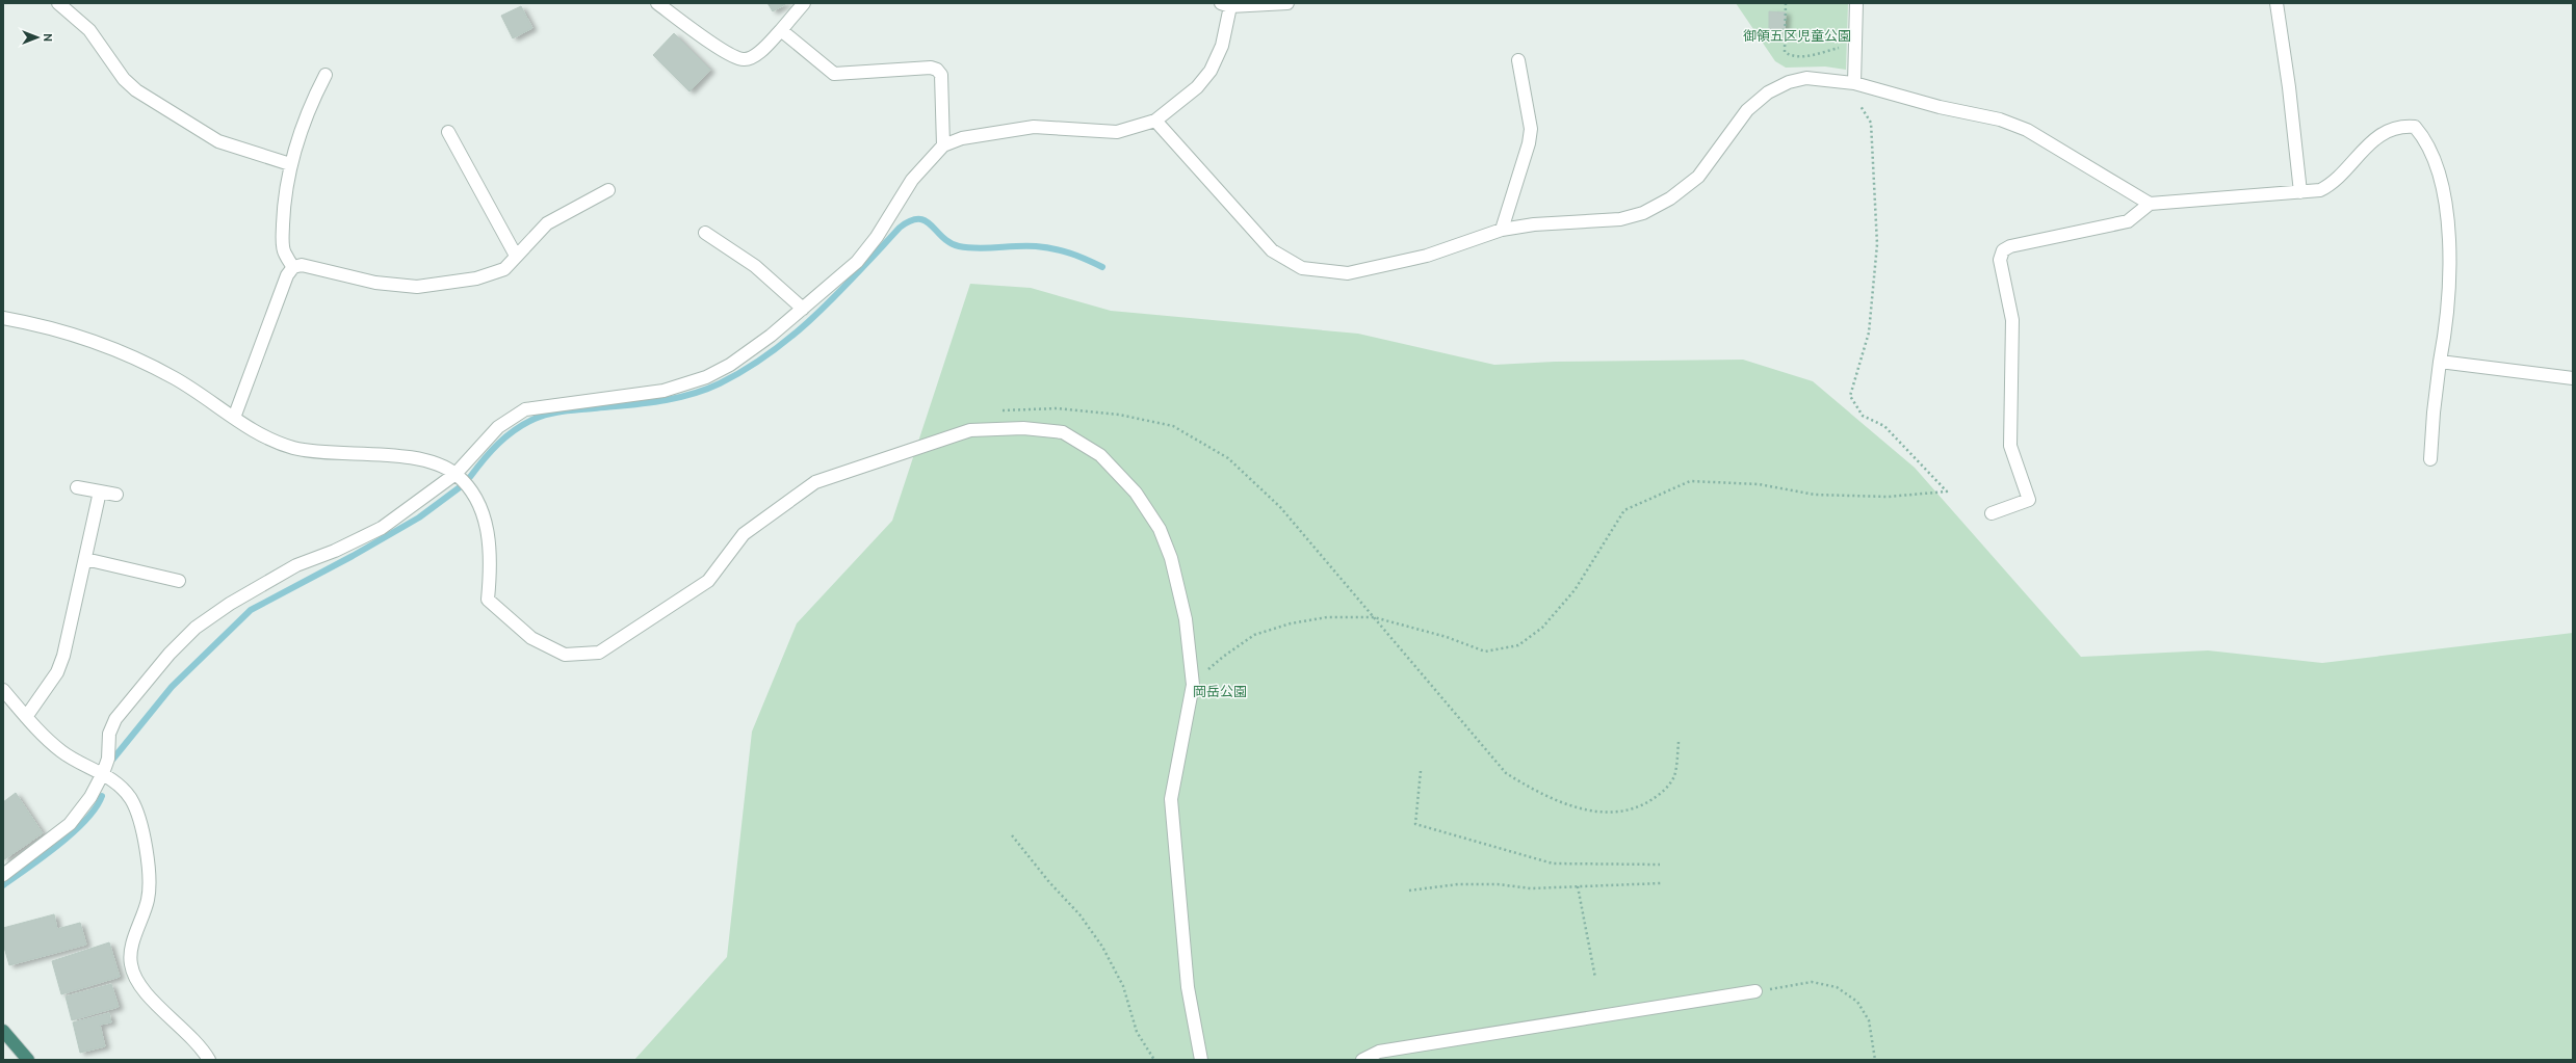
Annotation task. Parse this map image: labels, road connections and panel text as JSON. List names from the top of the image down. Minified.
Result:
{"parks":["御領五区児童公園","岡岳公園"],"north":"right"}
